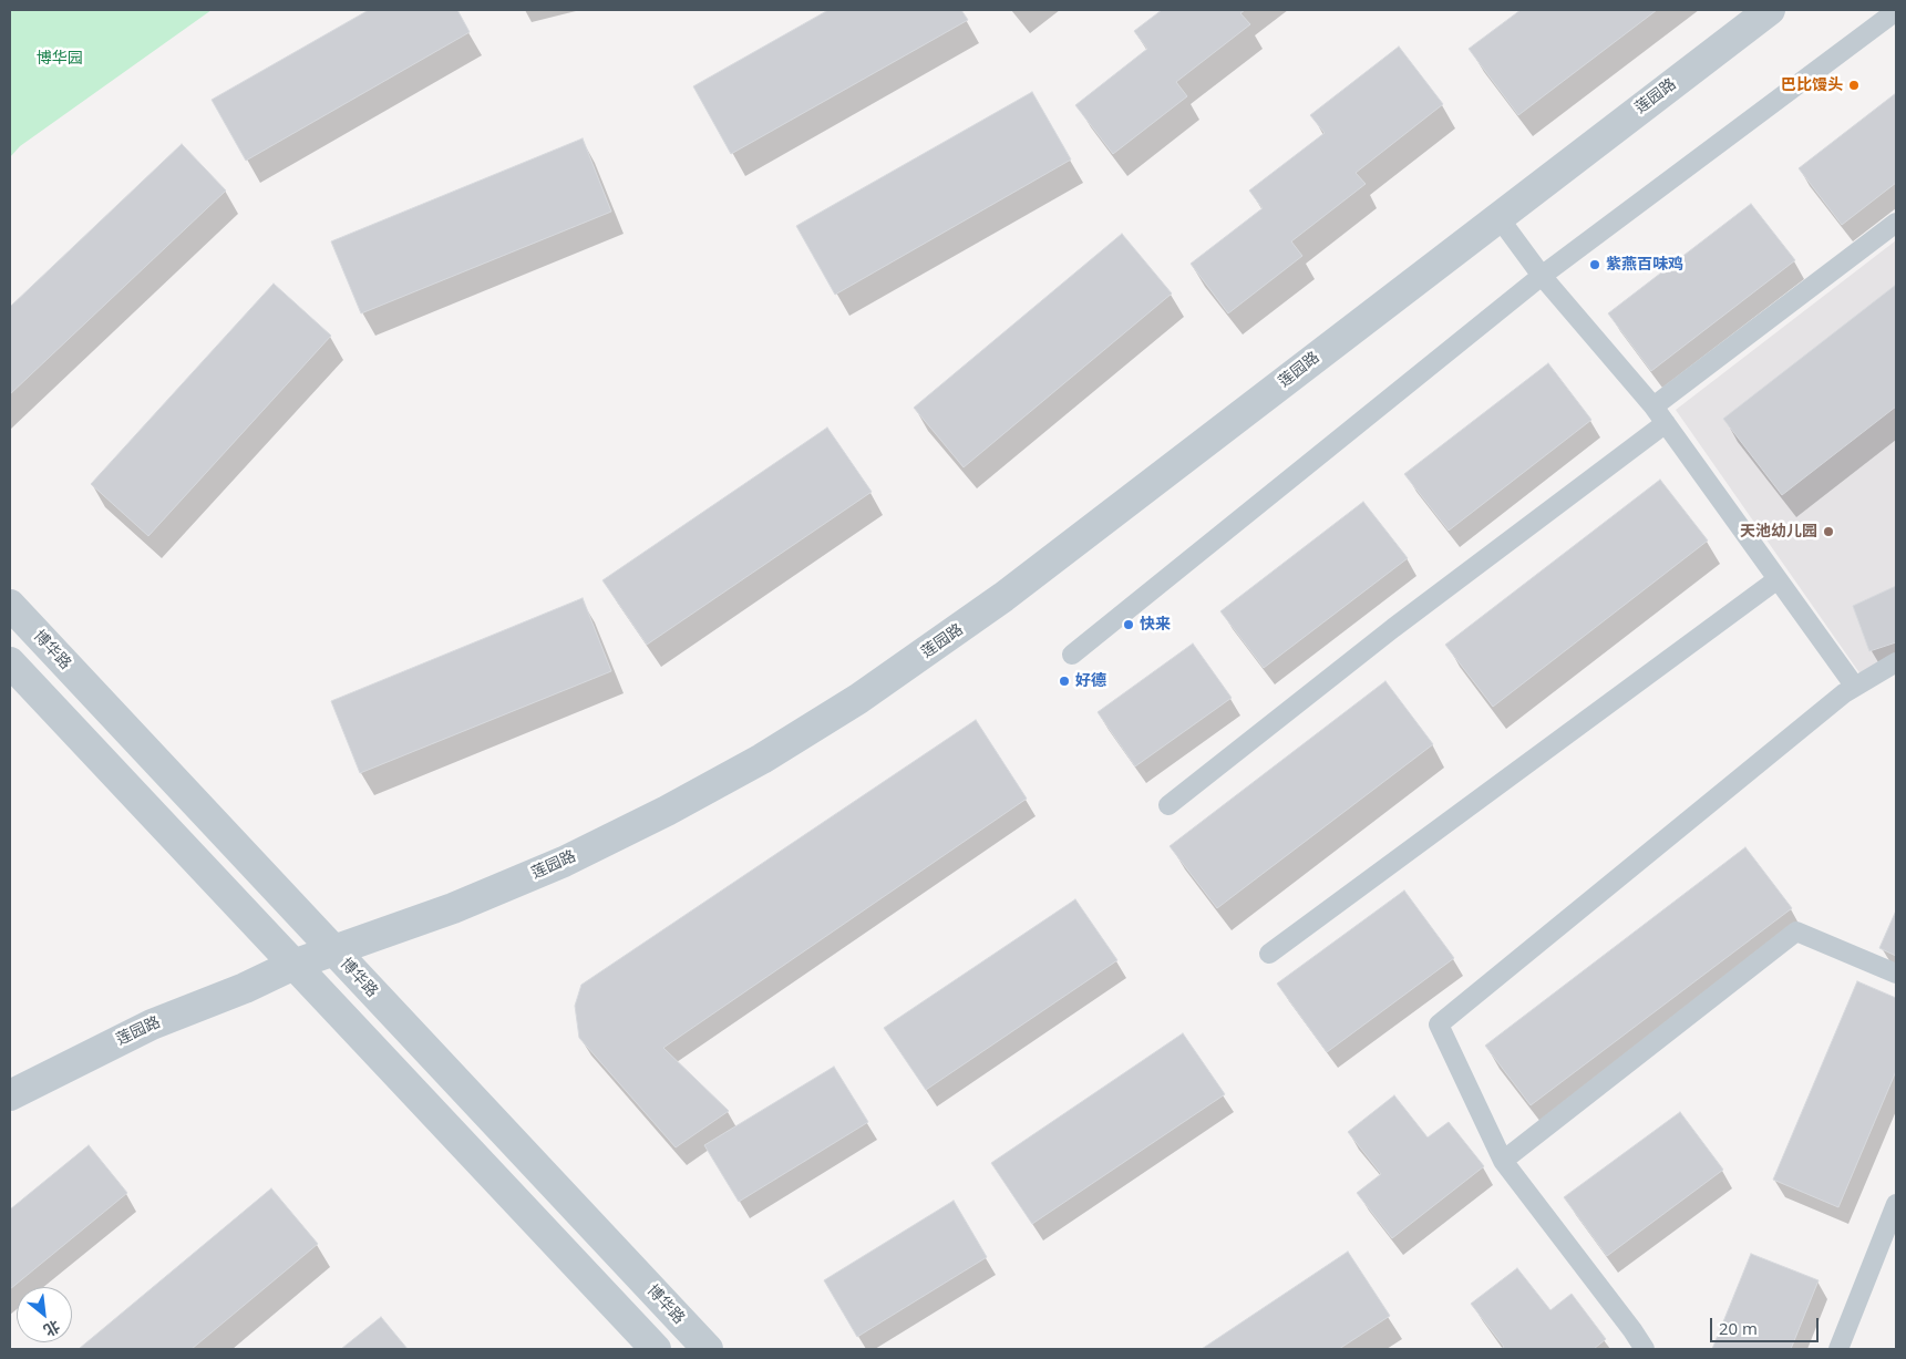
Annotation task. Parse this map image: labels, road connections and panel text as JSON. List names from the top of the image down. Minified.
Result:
{"streets":{"street":["莲园路","博华路"]},"crossings":[["莲园路","博华路"]],"parks":["博华园"],"places":["巴比馒头","紫燕百味鸡","天池幼儿园","快来","好德"],"scale_bar":"20 m","north":"bottom right"}
